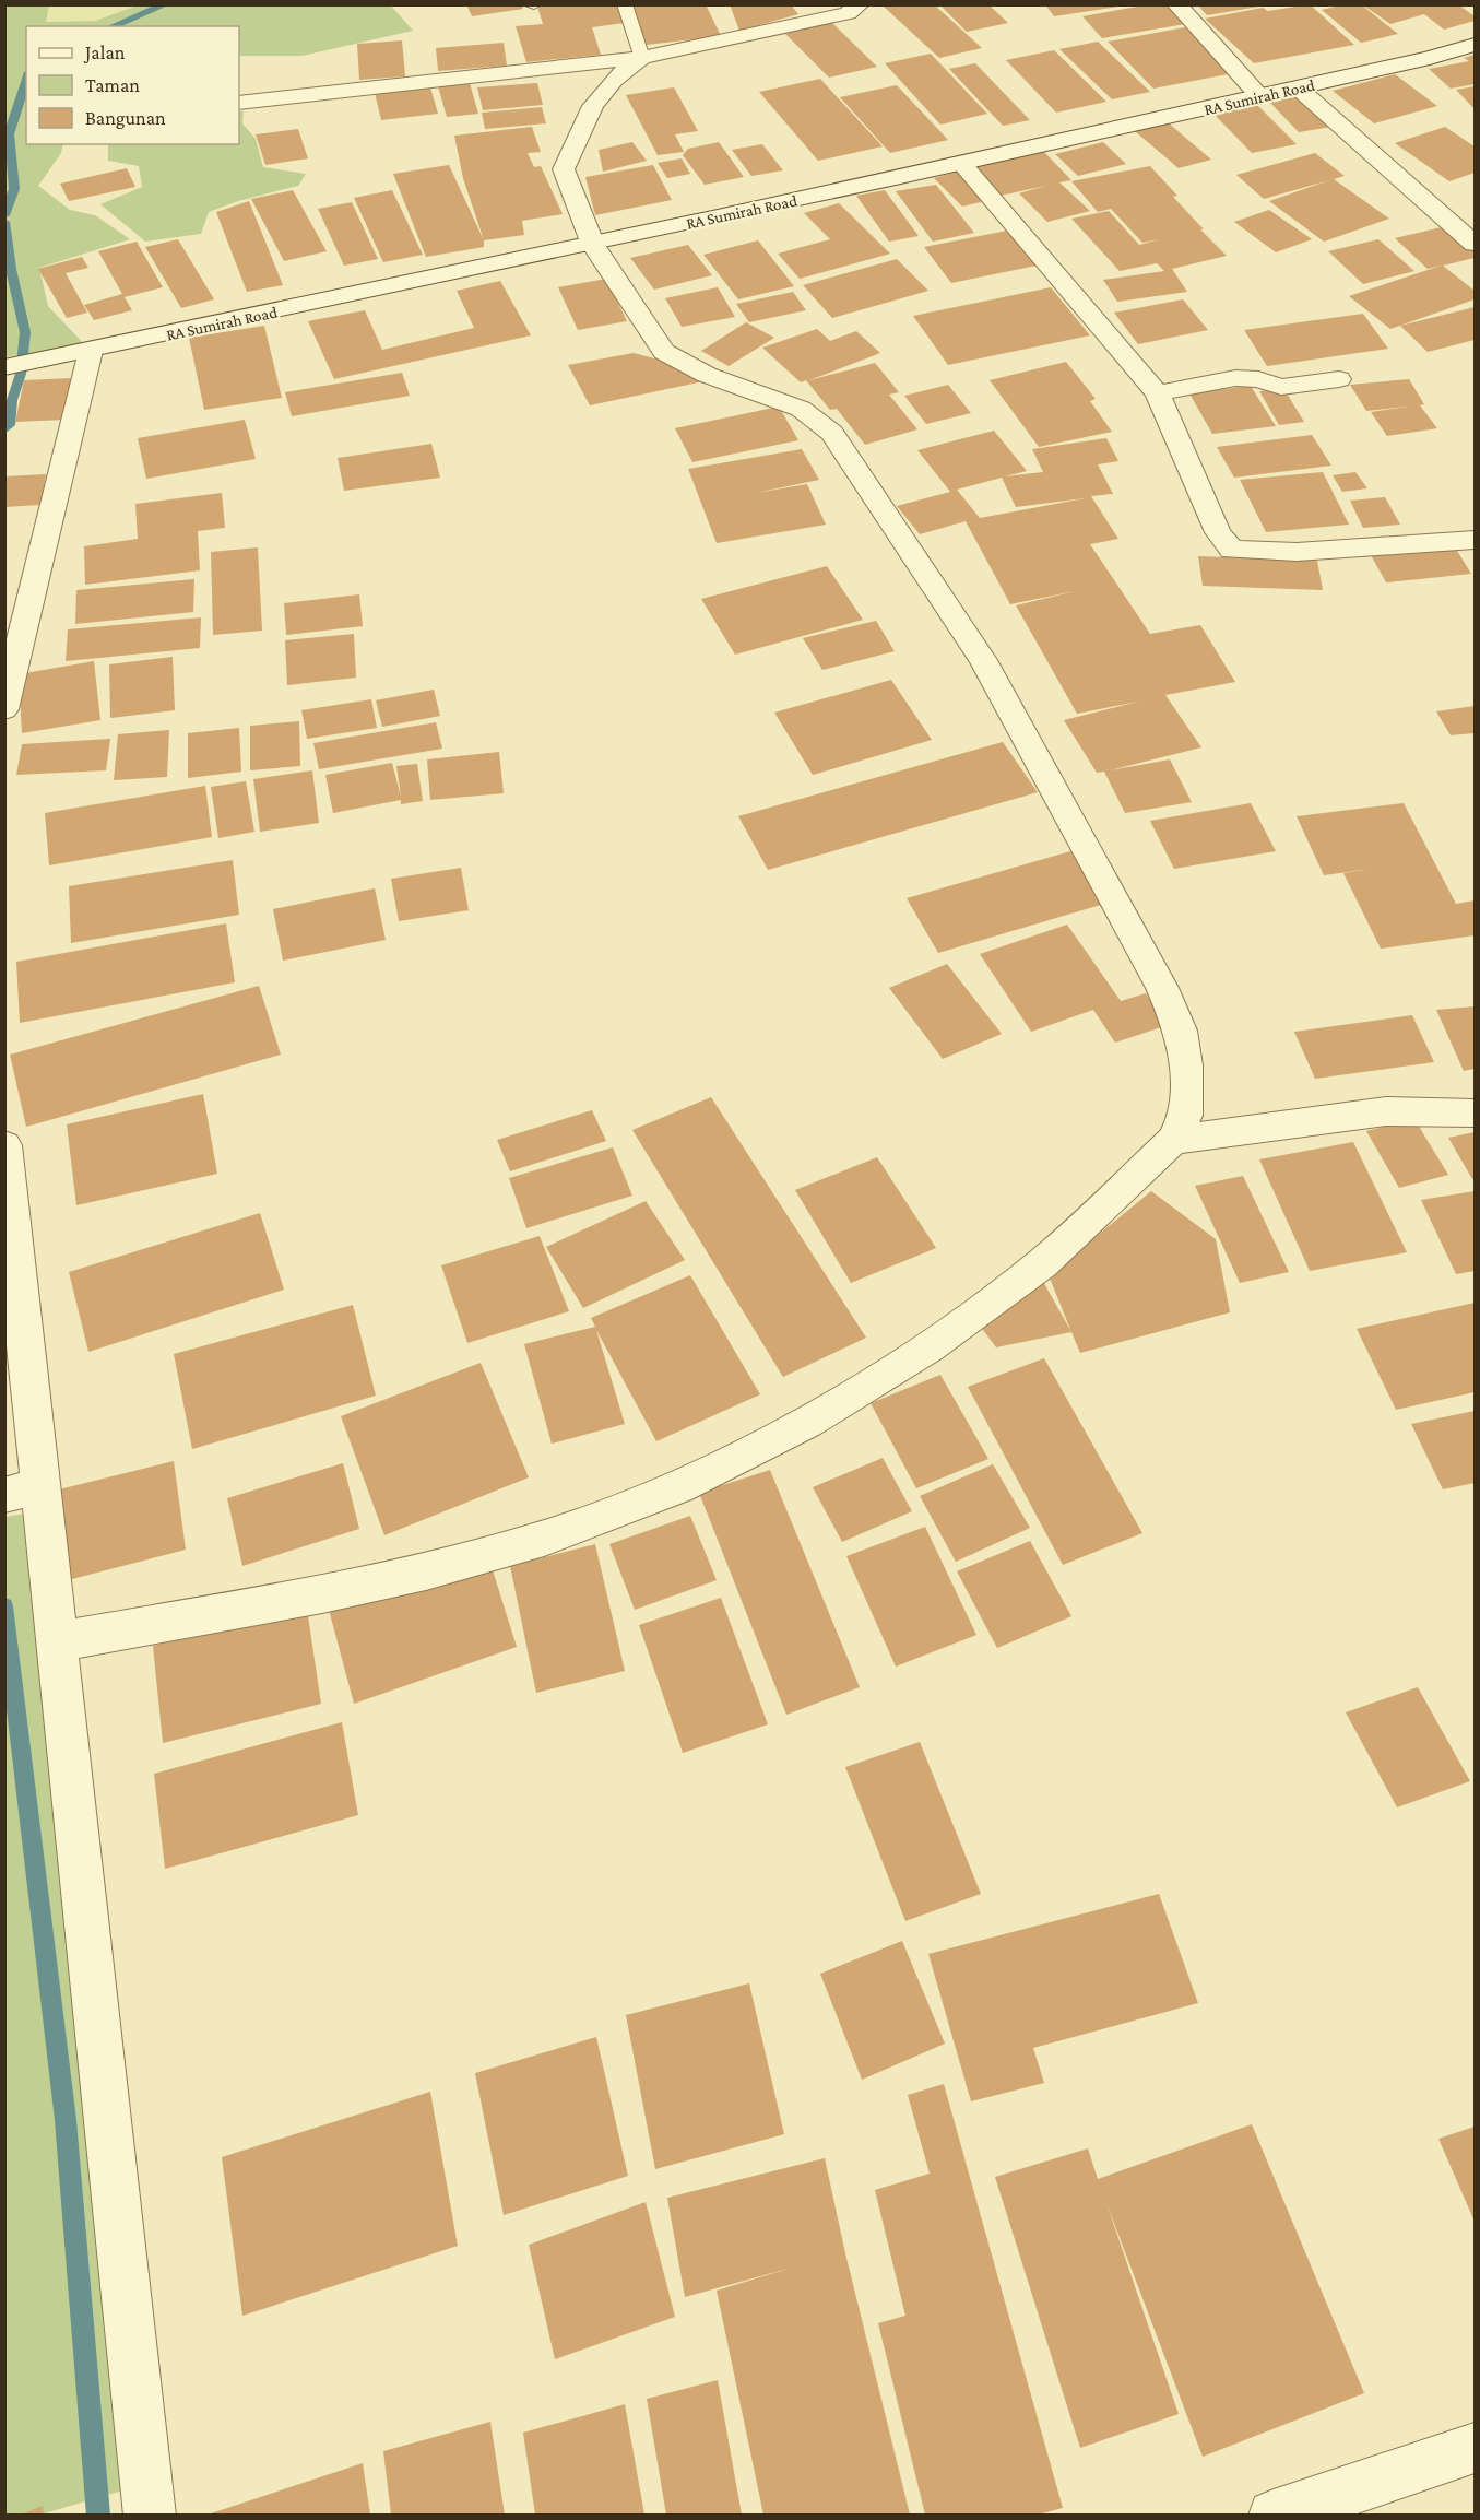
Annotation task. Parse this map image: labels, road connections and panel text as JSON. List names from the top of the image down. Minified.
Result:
{"streets":{"street":["RA Sumirah Road"]},"legend":["Jalan","Taman","Bangunan"]}
